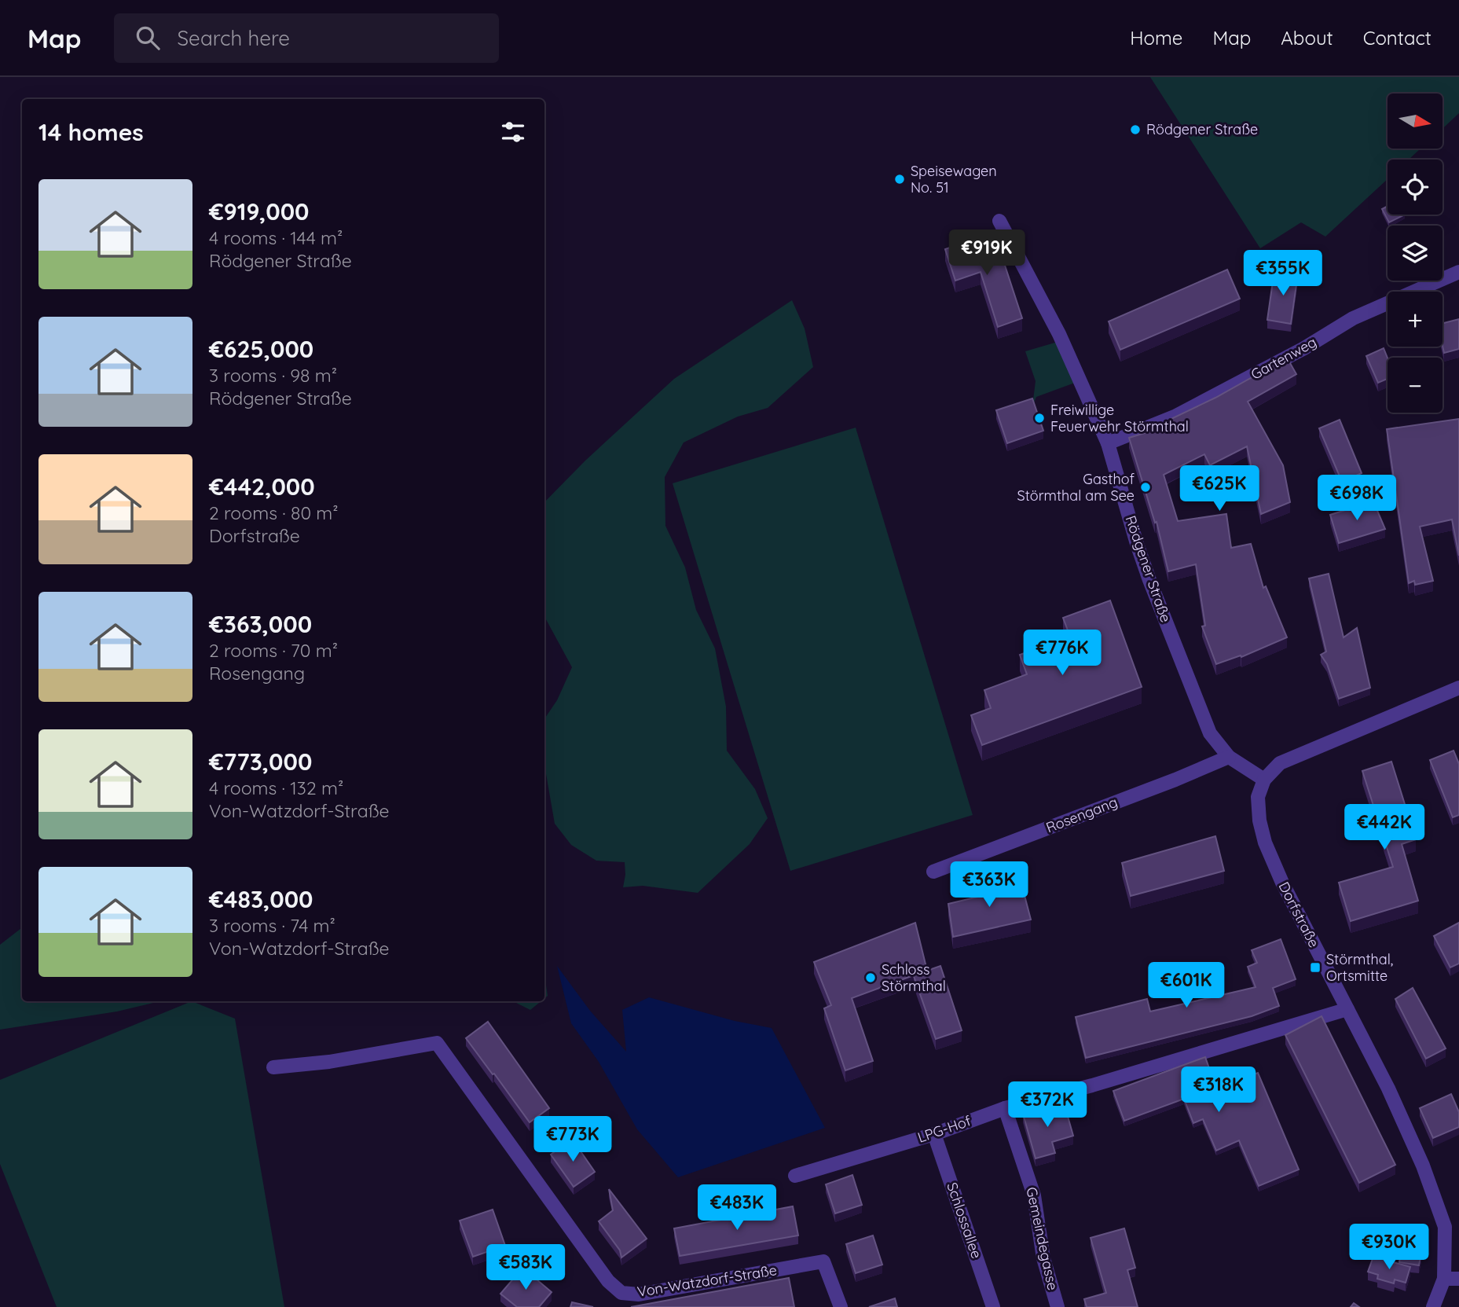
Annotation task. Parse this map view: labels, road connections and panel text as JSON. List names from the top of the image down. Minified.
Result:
{"streets":{"street":["Gartenweg","Rödgener Straße","Rosengang","Dorfstraße","LPG-Hof","Schlossallee","Gemeindegasse","Von-Watzdorf-Straße"]},"crossings":[["Gartenweg","Rödgener Straße"],["Rödgener Straße","Rosengang"],["Rödgener Straße","Dorfstraße"],["Dorfstraße","LPG-Hof"],["LPG-Hof","Schlossallee"],["LPG-Hof","Gemeindegasse"]],"places":{"other":["Rödgener Straße","Speisewagen No. 51","Freiwillige Feuerwehr Störmthal","Gasthof Störmthal am See","Schloss Störmthal"],"transit":["Störmthal, Ortsmitte"]},"north":"right","page":{"header":"Map","search":"Search here","nav":["Home","Map","About","Contact"],"map_buttons":["+","−"],"heading":"14 homes","list":[{"name":"€919,000","note":"4 rooms · 144 m² · Rödgener Straße"},{"name":"€625,000","note":"3 rooms · 98 m² · Rödgener Straße"},{"name":"€442,000","note":"2 rooms · 80 m² · Dorfstraße"},{"name":"€363,000","note":"2 rooms · 70 m² · Rosengang"},{"name":"€773,000","note":"4 rooms · 132 m² · Von-Watzdorf-Straße"},{"name":"€483,000","note":"3 rooms · 74 m² · Von-Watzdorf-Straße"}],"price":["€919K","€355K","€625K","€698K","€776K","€442K","€363K","€601K","€318K","€372K","€773K","€483K","€930K","€583K"]}}
